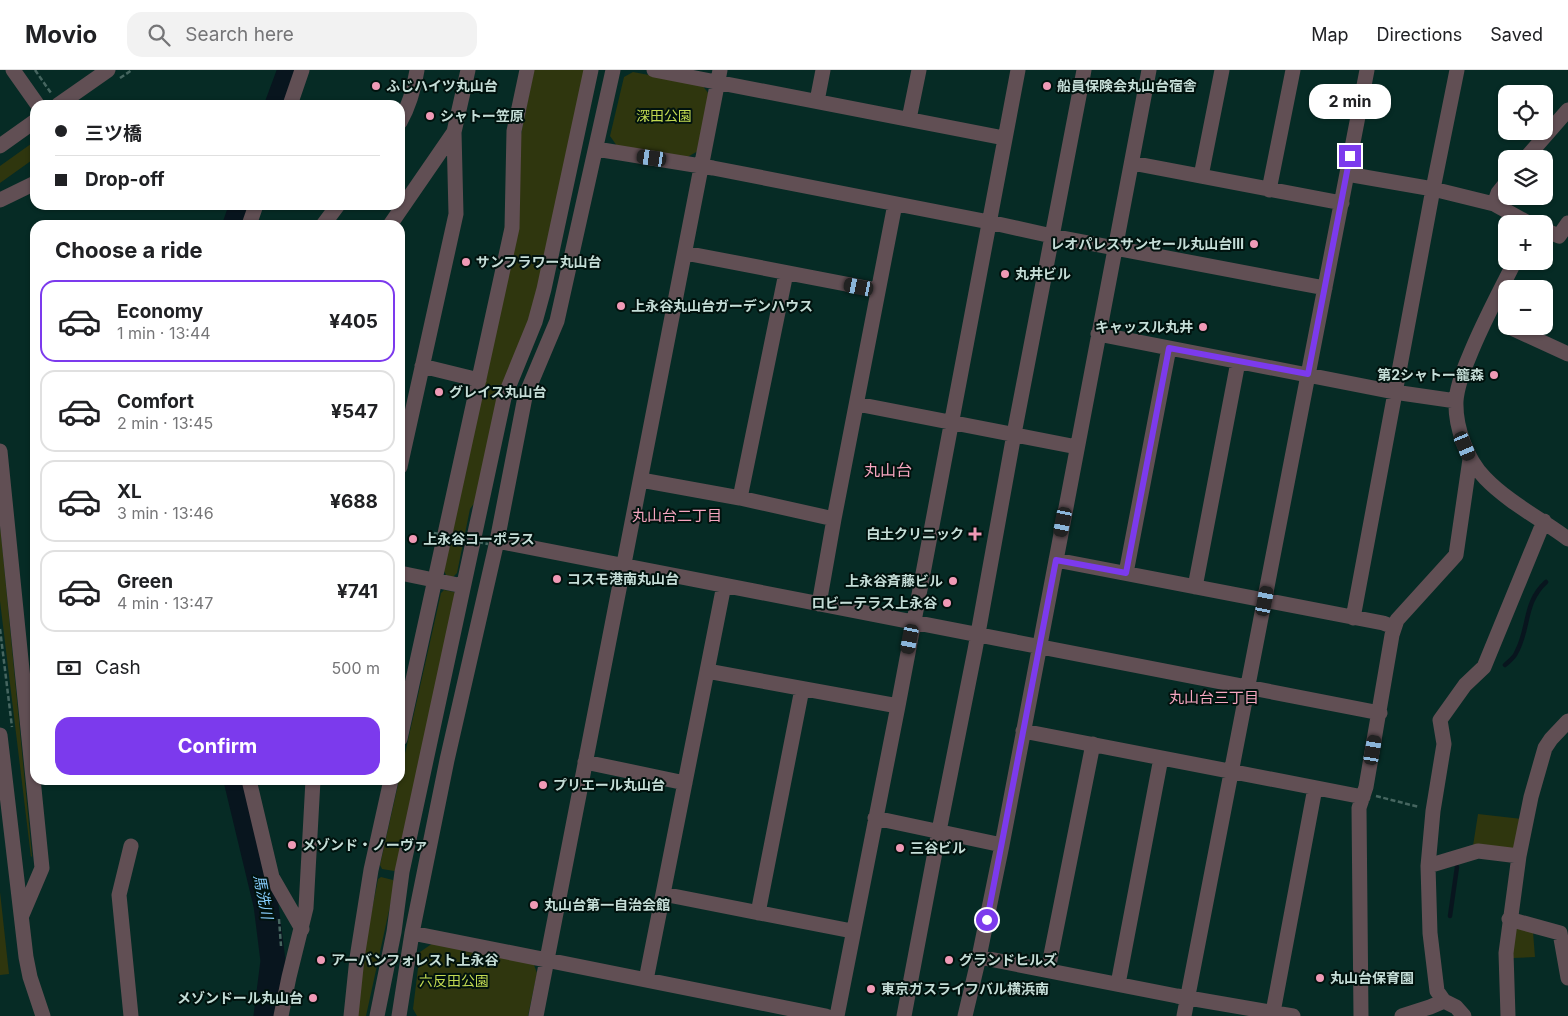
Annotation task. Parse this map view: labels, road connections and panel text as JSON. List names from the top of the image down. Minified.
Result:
{"districts":["丸山台","丸山台二丁目","丸山台三丁目"],"water":["馬洗川"],"parks":["深田公園","六反田公園"],"places":{"other":["ふじハイツ丸山台","船員保険会丸山台宿舎","シャトー笠原","レオパレスサンセール丸山台Ⅲ","サンフラワー丸山台","丸井ビル","上永谷丸山台ガーデンハウス","キャッスル丸井","第2シャトー籠森","グレイス丸山台","上永谷コーポラス","コスモ港南丸山台","上永谷斉藤ビル","ロビーテラス上永谷","プリエール丸山台","メゾンド・ノーヴァ","三谷ビル","丸山台第一自治会館","アーバンフォレスト上永谷","グランドヒルズ","丸山台保育園","東京ガスライフバル横浜南","メゾンドール丸山台"],"health":["白土クリニック"]},"page":{"header":"Movio","search":"Search here","nav":["Map","Directions","Saved"],"bubble":"2 min","map_buttons":["+","−"],"banner":["三ツ橋","Drop-off"],"heading":"Choose a ride","list":[{"name":"Economy","note":"1 min · 13:44","value":"¥405"},{"name":"Comfort","note":"2 min · 13:45","value":"¥547"},{"name":"XL","note":"3 min · 13:46","value":"¥688"},{"name":"Green","note":"4 min · 13:47","value":"¥741"}],"pay":["Cash","500 m"],"buttons":"Confirm"}}
